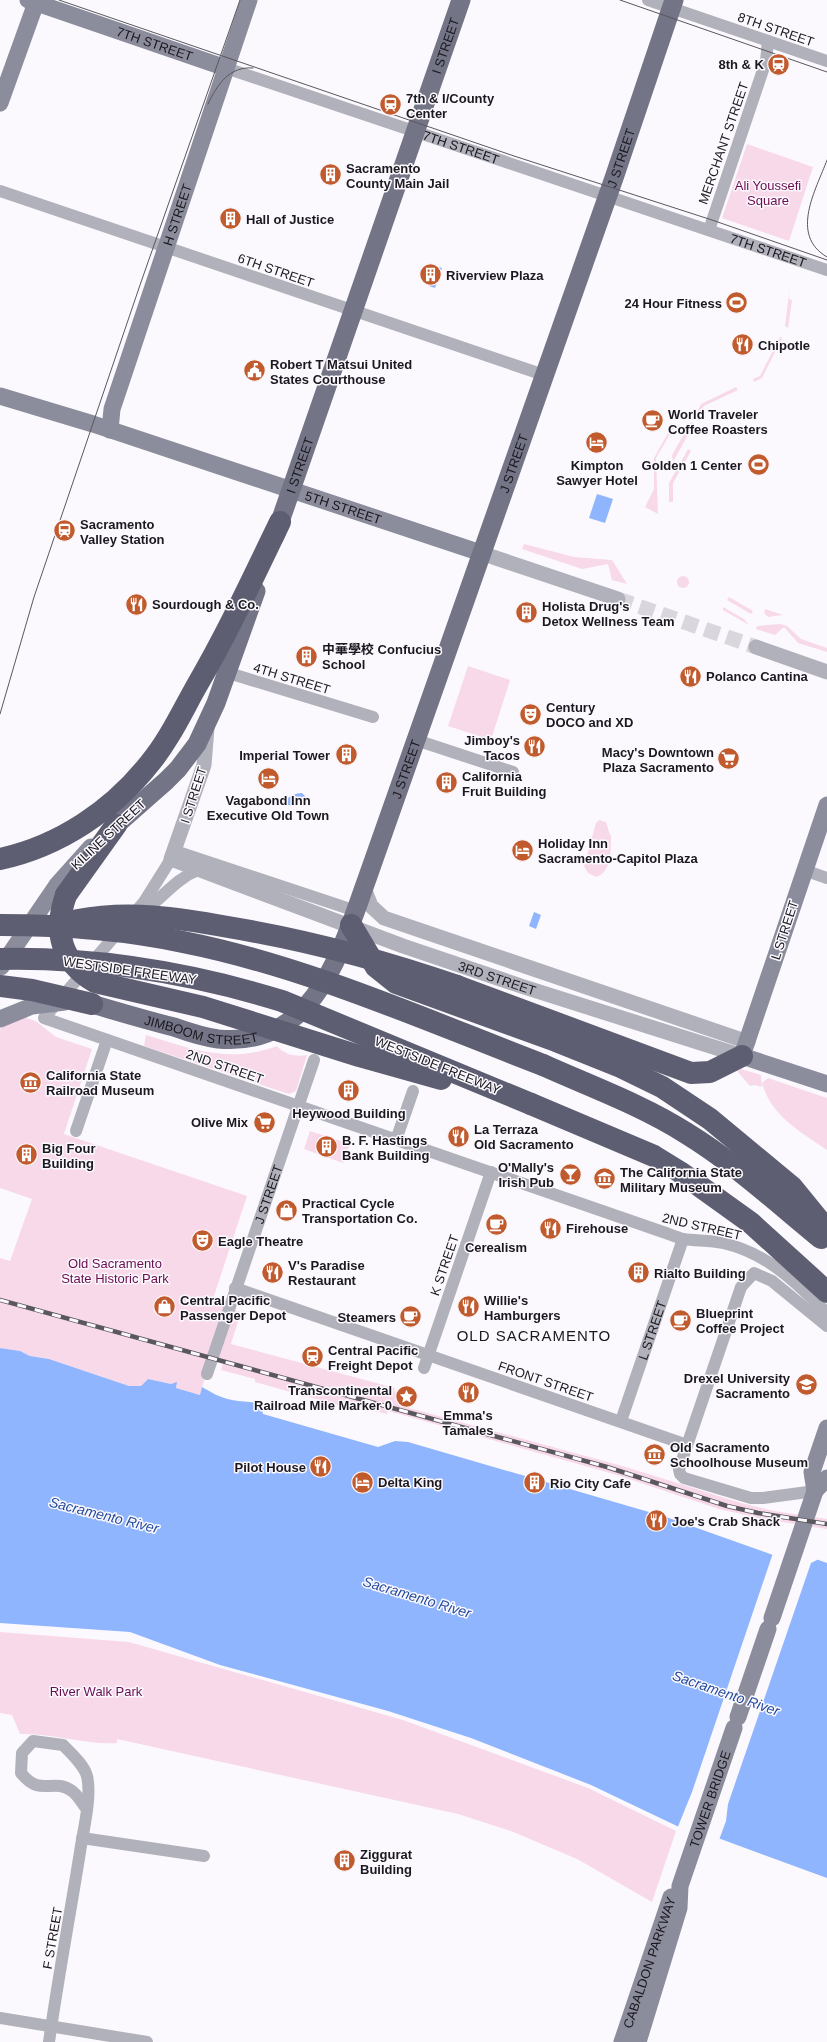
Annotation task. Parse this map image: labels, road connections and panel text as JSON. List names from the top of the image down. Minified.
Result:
{"streets":{"highway":["WESTSIDE FREEWAY"],"main road":["7TH STREET","I STREET","J STREET","H STREET","5TH STREET","KILINE STREET","L STREET","3RD STREET","JIMBOOM STREET","TOWER BRIDGE","CABALDON PARKWAY"],"street":["8TH STREET","MERCHANT STREET","6TH STREET","4TH STREET","2ND STREET","K STREET","FRONT STREET","F STREET"]},"crossings":[["8TH STREET","MERCHANT STREET"],["8TH STREET","J STREET"],["7TH STREET","I STREET"],["7TH STREET","MERCHANT STREET"],["7TH STREET","J STREET"],["7TH STREET","H STREET"],["I STREET","6TH STREET"],["I STREET","5TH STREET"],["I STREET","4TH STREET"],["I STREET","KILINE STREET"],["I STREET","3RD STREET"],["I STREET","2ND STREET"],["J STREET","6TH STREET"],["J STREET","5TH STREET"],["J STREET","3RD STREET"],["J STREET","JIMBOOM STREET"],["J STREET","2ND STREET"],["J STREET","FRONT STREET"],["H STREET","6TH STREET"],["H STREET","5TH STREET"],["L STREET","3RD STREET"],["L STREET","2ND STREET"],["L STREET","FRONT STREET"],["3RD STREET","JIMBOOM STREET"],["2ND STREET","K STREET"],["K STREET","FRONT STREET"],["TOWER BRIDGE","CABALDON PARKWAY"]],"districts":["OLD SACRAMENTO"],"water":["Sacramento River"],"parks":["Ali Youssefi Square","Old Sacramento State Historic Park","River Walk Park"],"places":{"station":["8th & K","7th & I/County Center","Sacramento Valley Station","Central Pacific Freight Depot"],"building":["Sacramento County Main Jail","Hall of Justice","Riverview Plaza","Holista Drug's Detox Wellness Team","中華學校 Confucius School","Imperial Tower","California Fruit Building","Heywood Building","B. F. Hastings Bank Building","Big Four Building","Rialto Building","Rio City Cafe","Ziggurat Building"],"sports":["24 Hour Fitness","Golden 1 Center"],"restaurant":["Chipotle","Sourdough & Co.","Polanco Cantina","Jimboy's Tacos","La Terraza Old Sacramento","Firehouse","V's Paradise Restaurant","Willie's Hamburgers","Emma's Tamales","Pilot House","Joe's Crab Shack"],"public building":["Robert T Matsui United States Courthouse"],"cafe":["World Traveler Coffee Roasters","Cerealism","Steamers","Blueprint Coffee Project"],"hotel":["Kimpton Sawyer Hotel","Vagabond Inn Executive Old Town","Holiday Inn Sacramento-Capitol Plaza","Delta King"],"theatre":["Century DOCO and XD","Eagle Theatre"],"supermarket":["Macy's Downtown Plaza Sacramento","Olive Mix"],"museum":["California State Railroad Museum","The California State Military Museum","Old Sacramento Schoolhouse Museum"],"bar":["O'Mally's Irish Pub"],"shop":["Practical Cycle Transportation Co.","Central Pacific Passenger Depot"],"school or university":["Drexel University Sacramento"],"place":["Transcontinental Railroad Mile Marker 0"]}}
